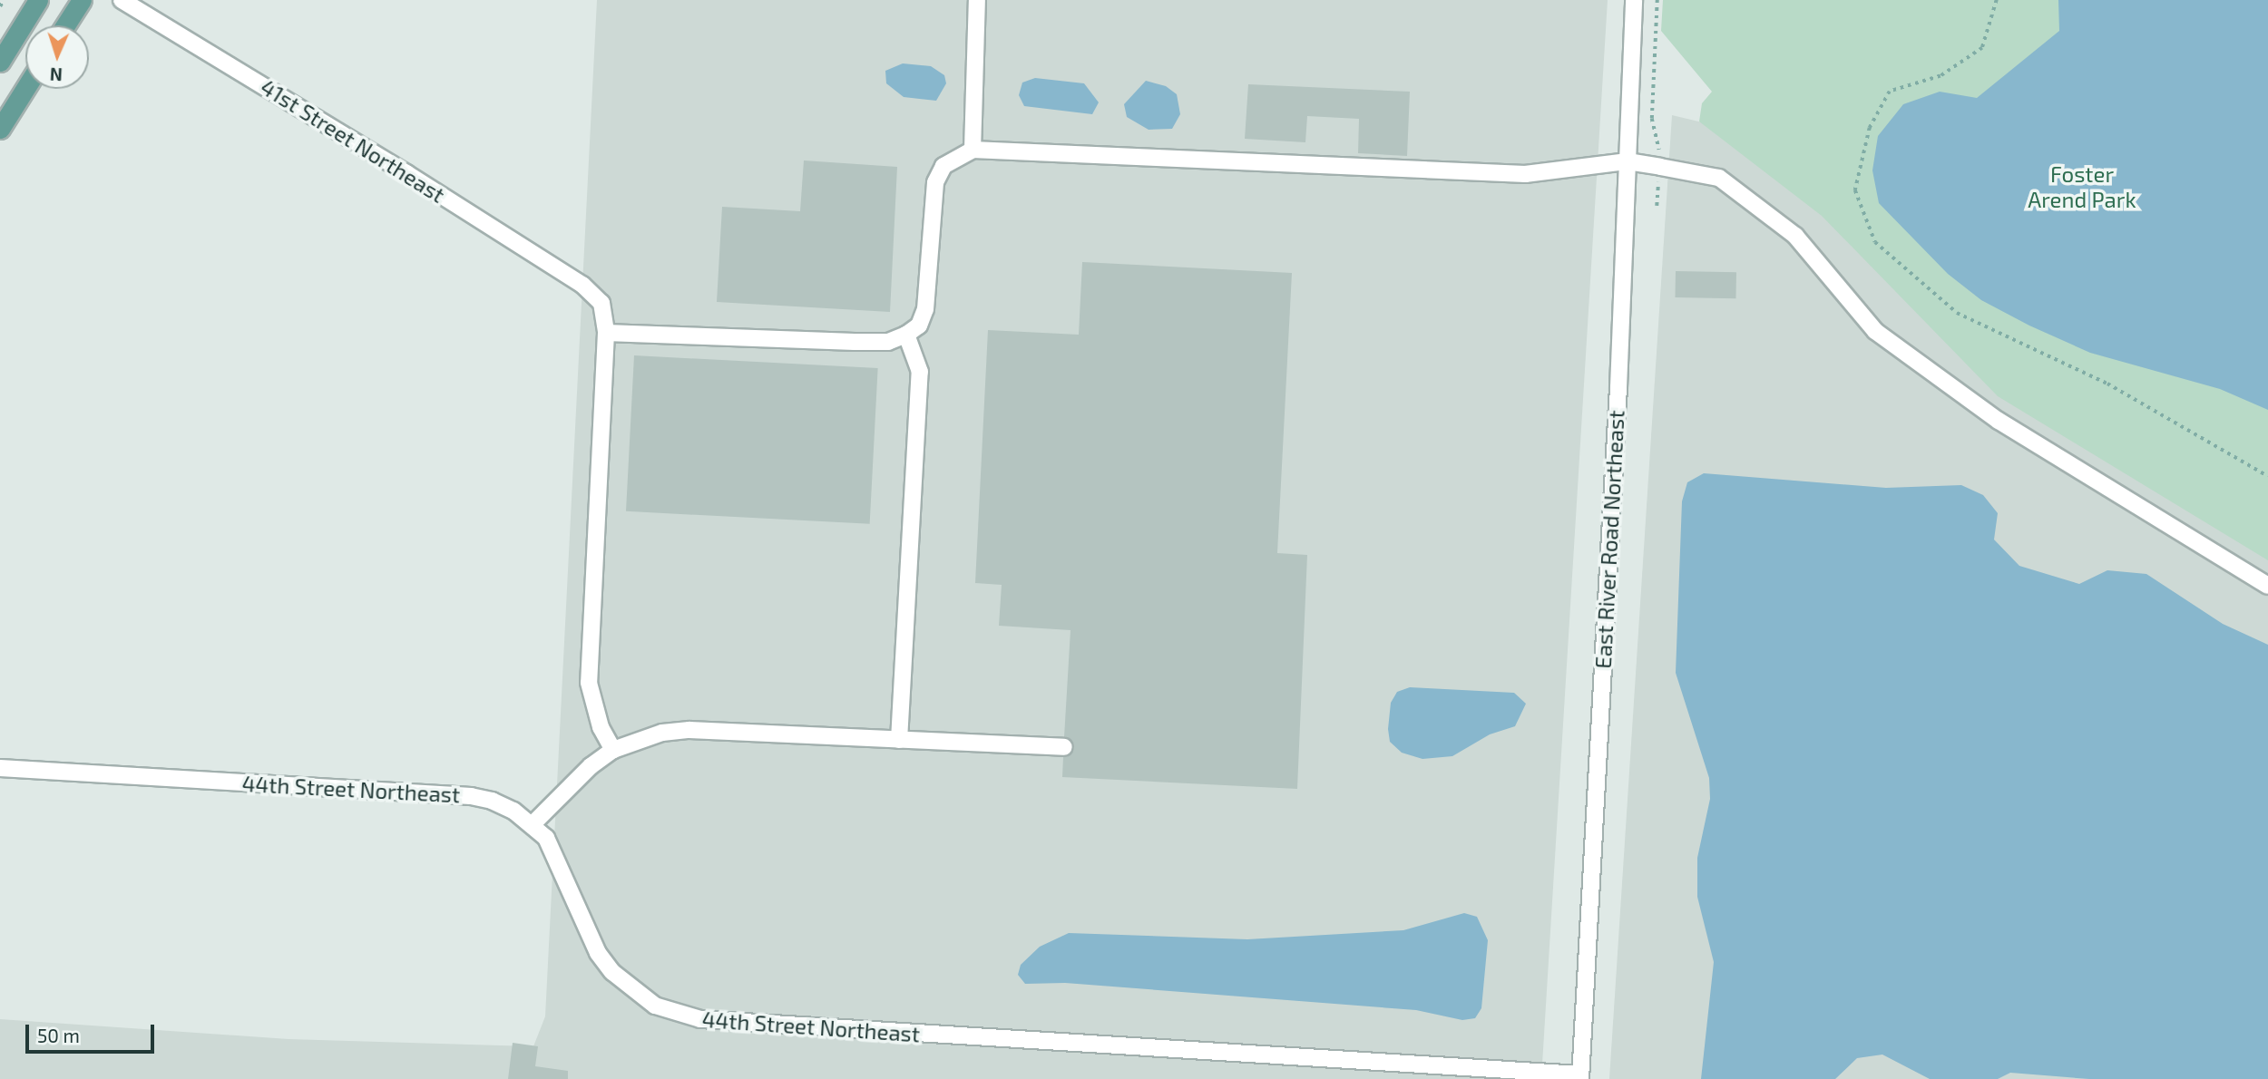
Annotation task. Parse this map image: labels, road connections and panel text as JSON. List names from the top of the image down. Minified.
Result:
{"streets":{"street":["41st Street Northeast","East River Road Northeast","44th Street Northeast"]},"crossings":[["East River Road Northeast","44th Street Northeast"]],"parks":["Foster Arend Park"],"scale_bar":"50 m","north":"bottom"}
